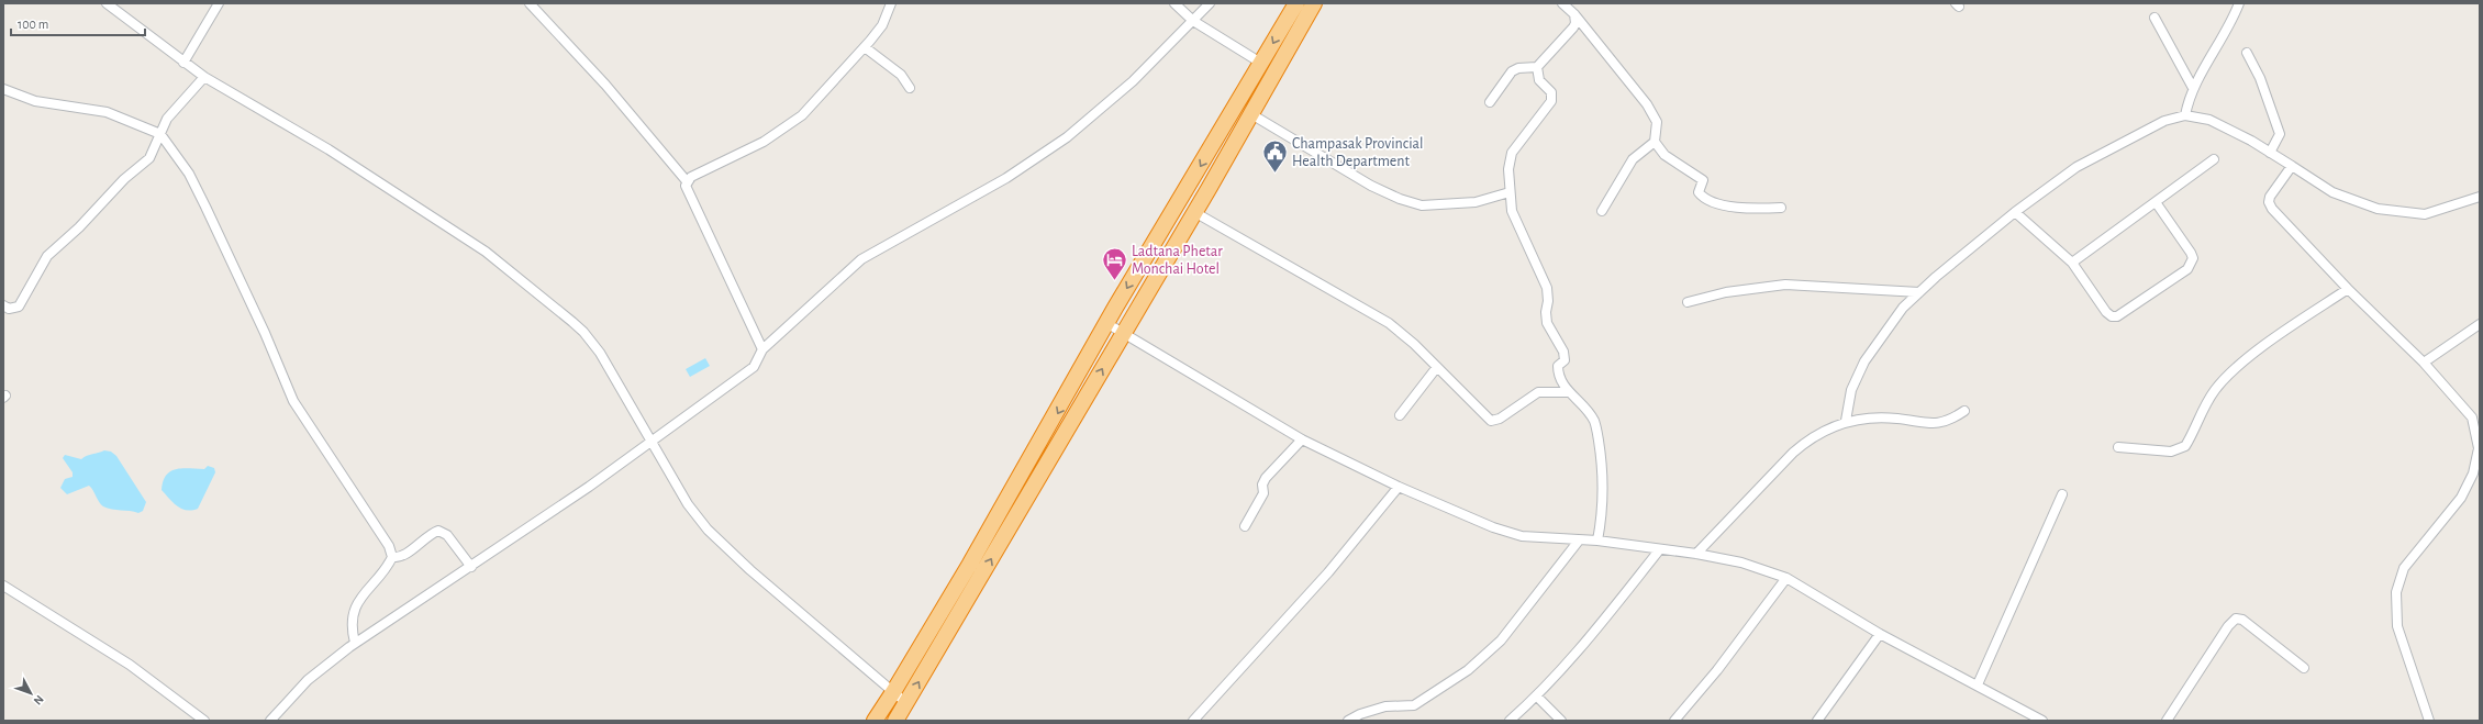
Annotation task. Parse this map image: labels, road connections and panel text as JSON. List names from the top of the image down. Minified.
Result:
{"places":{"public building":["Champasak Provincial Health Department"],"hotel":["Ladtana Phetar Monchai Hotel"]},"scale_bar":"100 m","north":"bottom right"}
